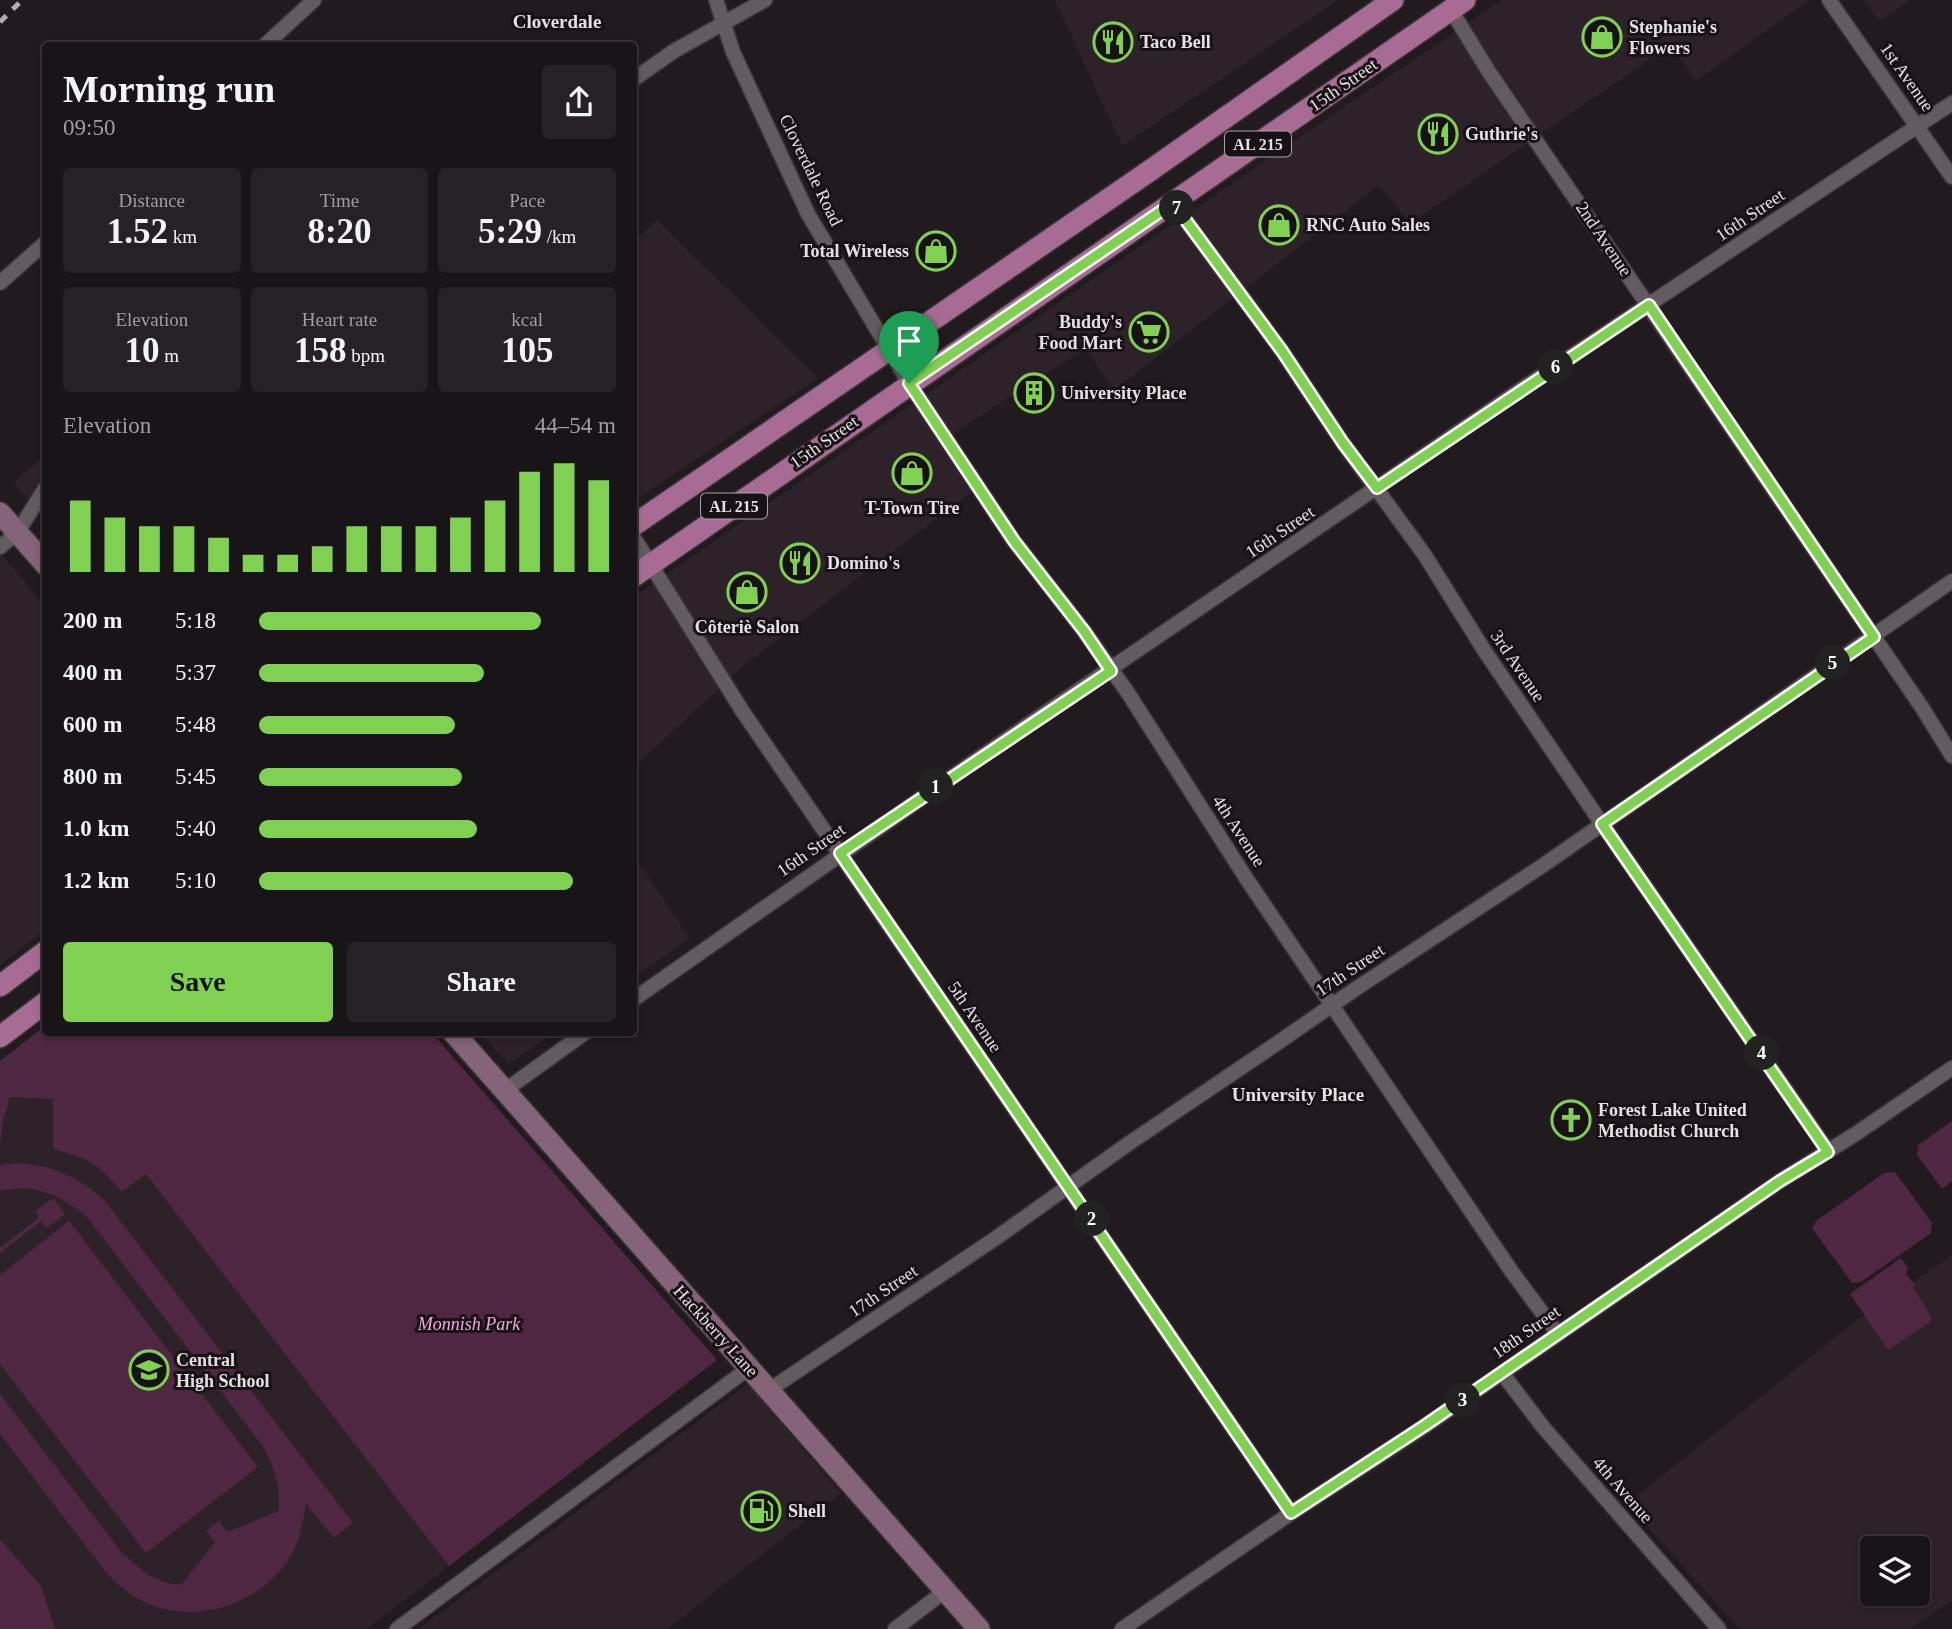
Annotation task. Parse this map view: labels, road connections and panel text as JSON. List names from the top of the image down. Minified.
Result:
{"streets":{"main road":["15th Street","AL 215","Hackberry Lane"],"street":["1st Avenue","Cloverdale Road","16th Street","2nd Avenue","3rd Avenue","4th Avenue","17th Street","5th Avenue","18th Street"]},"crossings":[["1st Avenue","16th Street"],["15th Street","2nd Avenue"],["15th Street","3rd Avenue"],["15th Street","4th Avenue"],["15th Street","5th Avenue"],["AL 215","Cloverdale Road"],["AL 215","4th Avenue"],["Cloverdale Road","4th Avenue"],["16th Street","2nd Avenue"],["16th Street","3rd Avenue"],["16th Street","4th Avenue"],["16th Street","5th Avenue"],["2nd Avenue","17th Street"],["3rd Avenue","17th Street"],["3rd Avenue","18th Street"],["4th Avenue","17th Street"],["4th Avenue","18th Street"],["17th Street","5th Avenue"],["17th Street","Hackberry Lane"],["5th Avenue","18th Street"]],"districts":["Cloverdale","University Place"],"parks":["Monnish Park"],"places":{"shop":["Stephanie's Flowers","RNC Auto Sales","Total Wireless","T-Town Tire","Côteriè Salon"],"restaurant":["Taco Bell","Guthrie's","Domino's"],"supermarket":["Buddy's Food Mart"],"building":["University Place"],"church":["Forest Lake United Methodist Church"],"school or university":["Central High School"],"fuel station":["Shell"]},"page":{"heading":["Morning run","09:50"],"stats":[["Distance","1.52 km"],["Time","8:20"],["Pace","5:29 /km"],["Elevation","10 m"],["Heart rate","158 bpm"],["kcal","105"]],"pins":["7","6","5","1","4","2","3"],"chart":["Elevation","44–54 m"],"list":[{"name":"200 m","note":"5:18"},{"name":"400 m","note":"5:37"},{"name":"600 m","note":"5:48"},{"name":"800 m","note":"5:45"},{"name":"1.0 km","note":"5:40"},{"name":"1.2 km","note":"5:10"}],"buttons":["Save","Share"]}}
